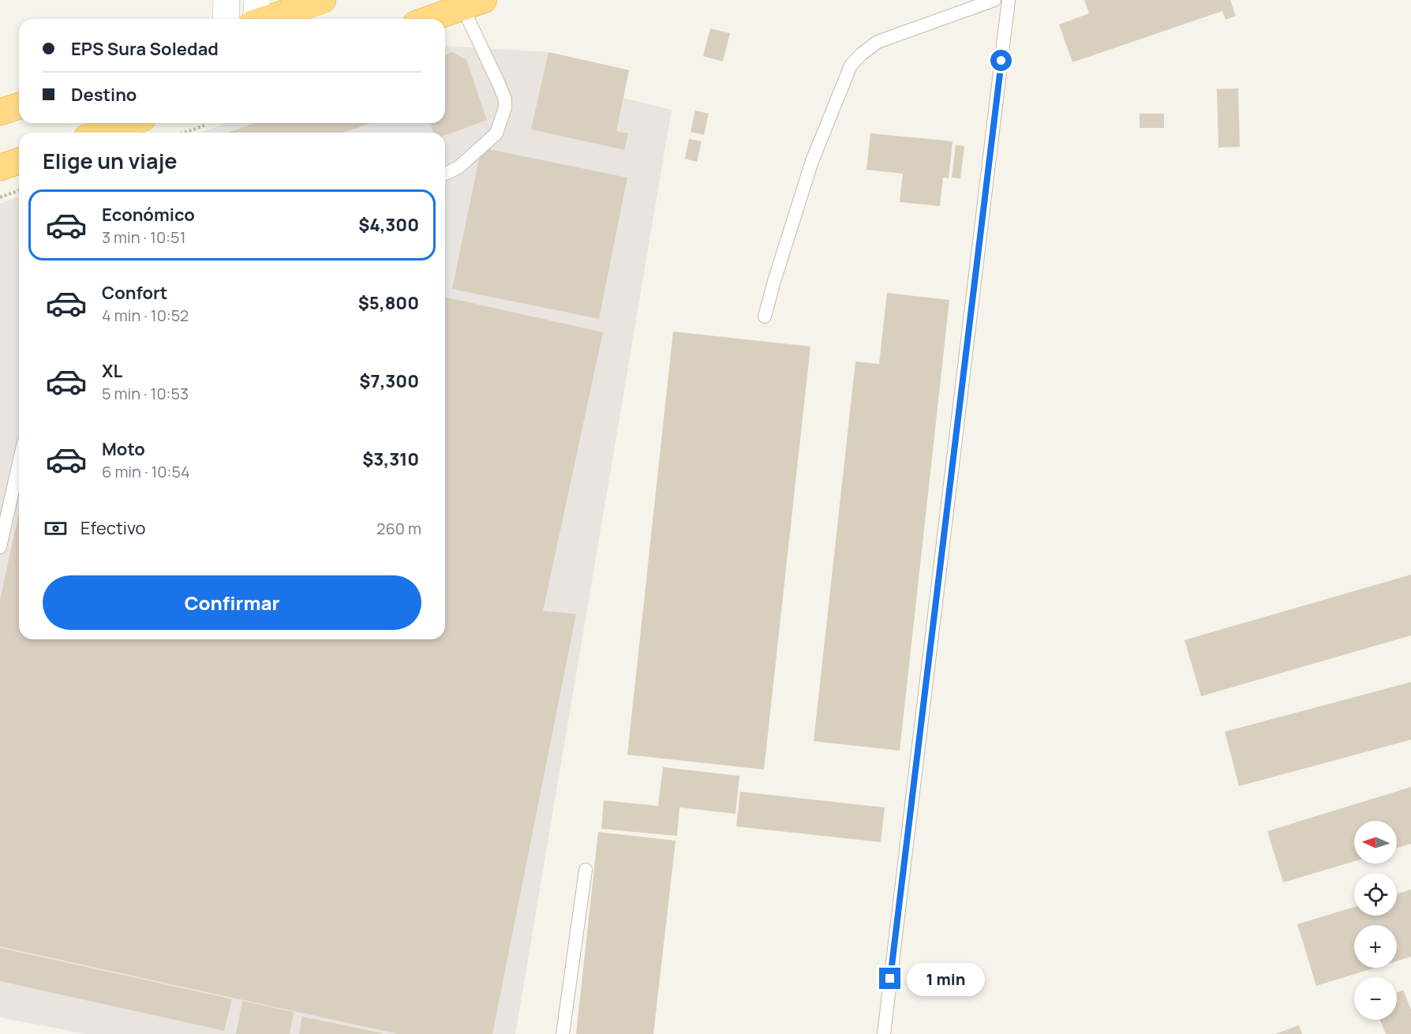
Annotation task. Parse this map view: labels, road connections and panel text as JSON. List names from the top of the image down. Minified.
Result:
{"north":"left","page":{"banner":["EPS Sura Soledad","Destino"],"heading":"Elige un viaje","list":[{"name":"Económico","note":"3 min · 10:51","value":"$4,300"},{"name":"Confort","note":"4 min · 10:52","value":"$5,800"},{"name":"XL","note":"5 min · 10:53","value":"$7,300"},{"name":"Moto","note":"6 min · 10:54","value":"$3,310"}],"pay":["Efectivo","260 m"],"buttons":"Confirmar","map_buttons":["+","−"],"bubble":"1 min"}}
